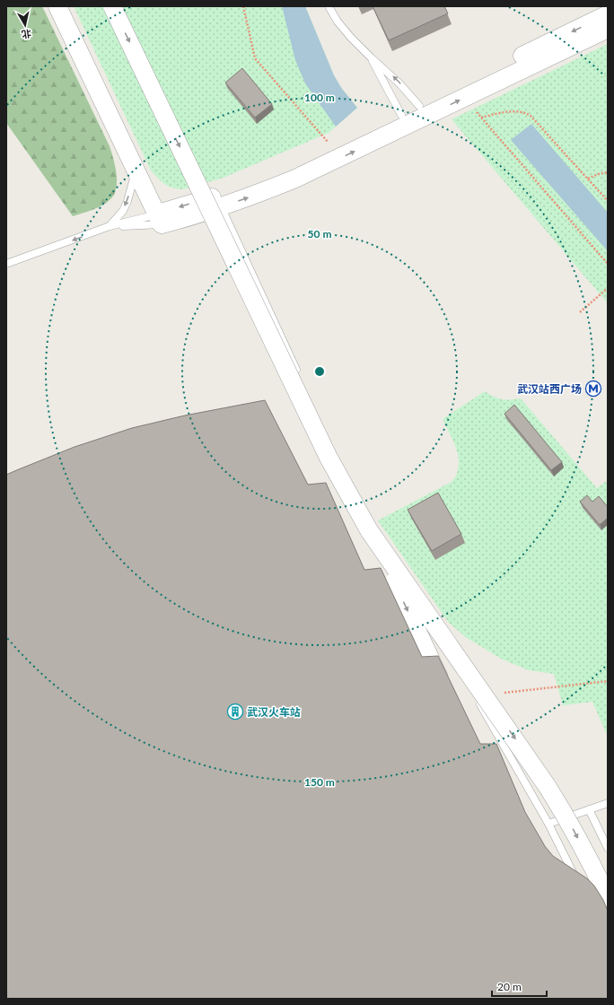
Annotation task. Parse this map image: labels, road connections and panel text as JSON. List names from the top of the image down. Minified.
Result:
{"places":{"metro station":["武汉站西广场"],"building":["武汉火车站"]},"scale_bar":"20 m","north":"bottom","rings":["100 m","50 m","150 m"]}
